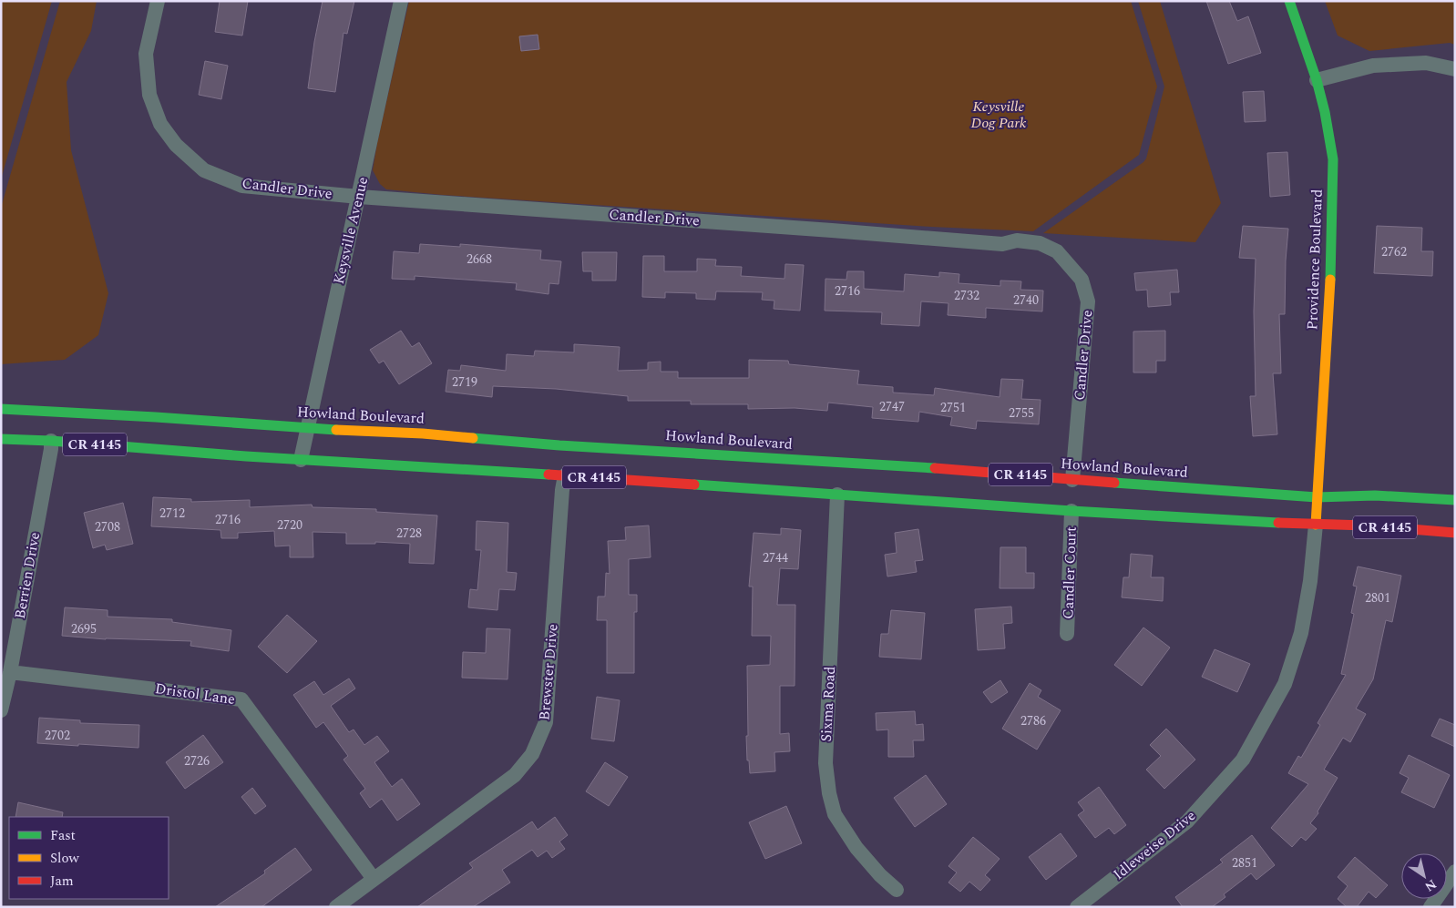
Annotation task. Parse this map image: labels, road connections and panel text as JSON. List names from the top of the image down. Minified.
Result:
{"streets":{"main road":["Providence Boulevard","Howland Boulevard","CR 4145"],"street":["Candler Drive","Keysville Avenue","Candler Court","Berrien Drive","Brewster Drive","Dristol Lane","Sixma Road","Idleweise Drive"]},"crossings":[["Candler Drive","Keysville Avenue"],["Candler Drive","Howland Boulevard"],["Keysville Avenue","Howland Boulevard"],["Keysville Avenue","CR 4145"],["Providence Boulevard","Howland Boulevard"],["Providence Boulevard","CR 4145"],["Providence Boulevard","Idleweise Drive"],["CR 4145","Candler Court"],["CR 4145","Berrien Drive"],["CR 4145","Brewster Drive"],["CR 4145","Sixma Road"],["CR 4145","Idleweise Drive"],["Berrien Drive","Dristol Lane"],["Brewster Drive","Dristol Lane"]],"parks":["Keysville Dog Park"],"house_numbers":["2762","2668","2716","2732","2740","2719","2747","2751","2755","2712","2716","2720","2708","2728","2744","2801","2695","2786","2702","2726","2851"],"legend":["Fast","Slow","Jam"],"north":"bottom right"}
